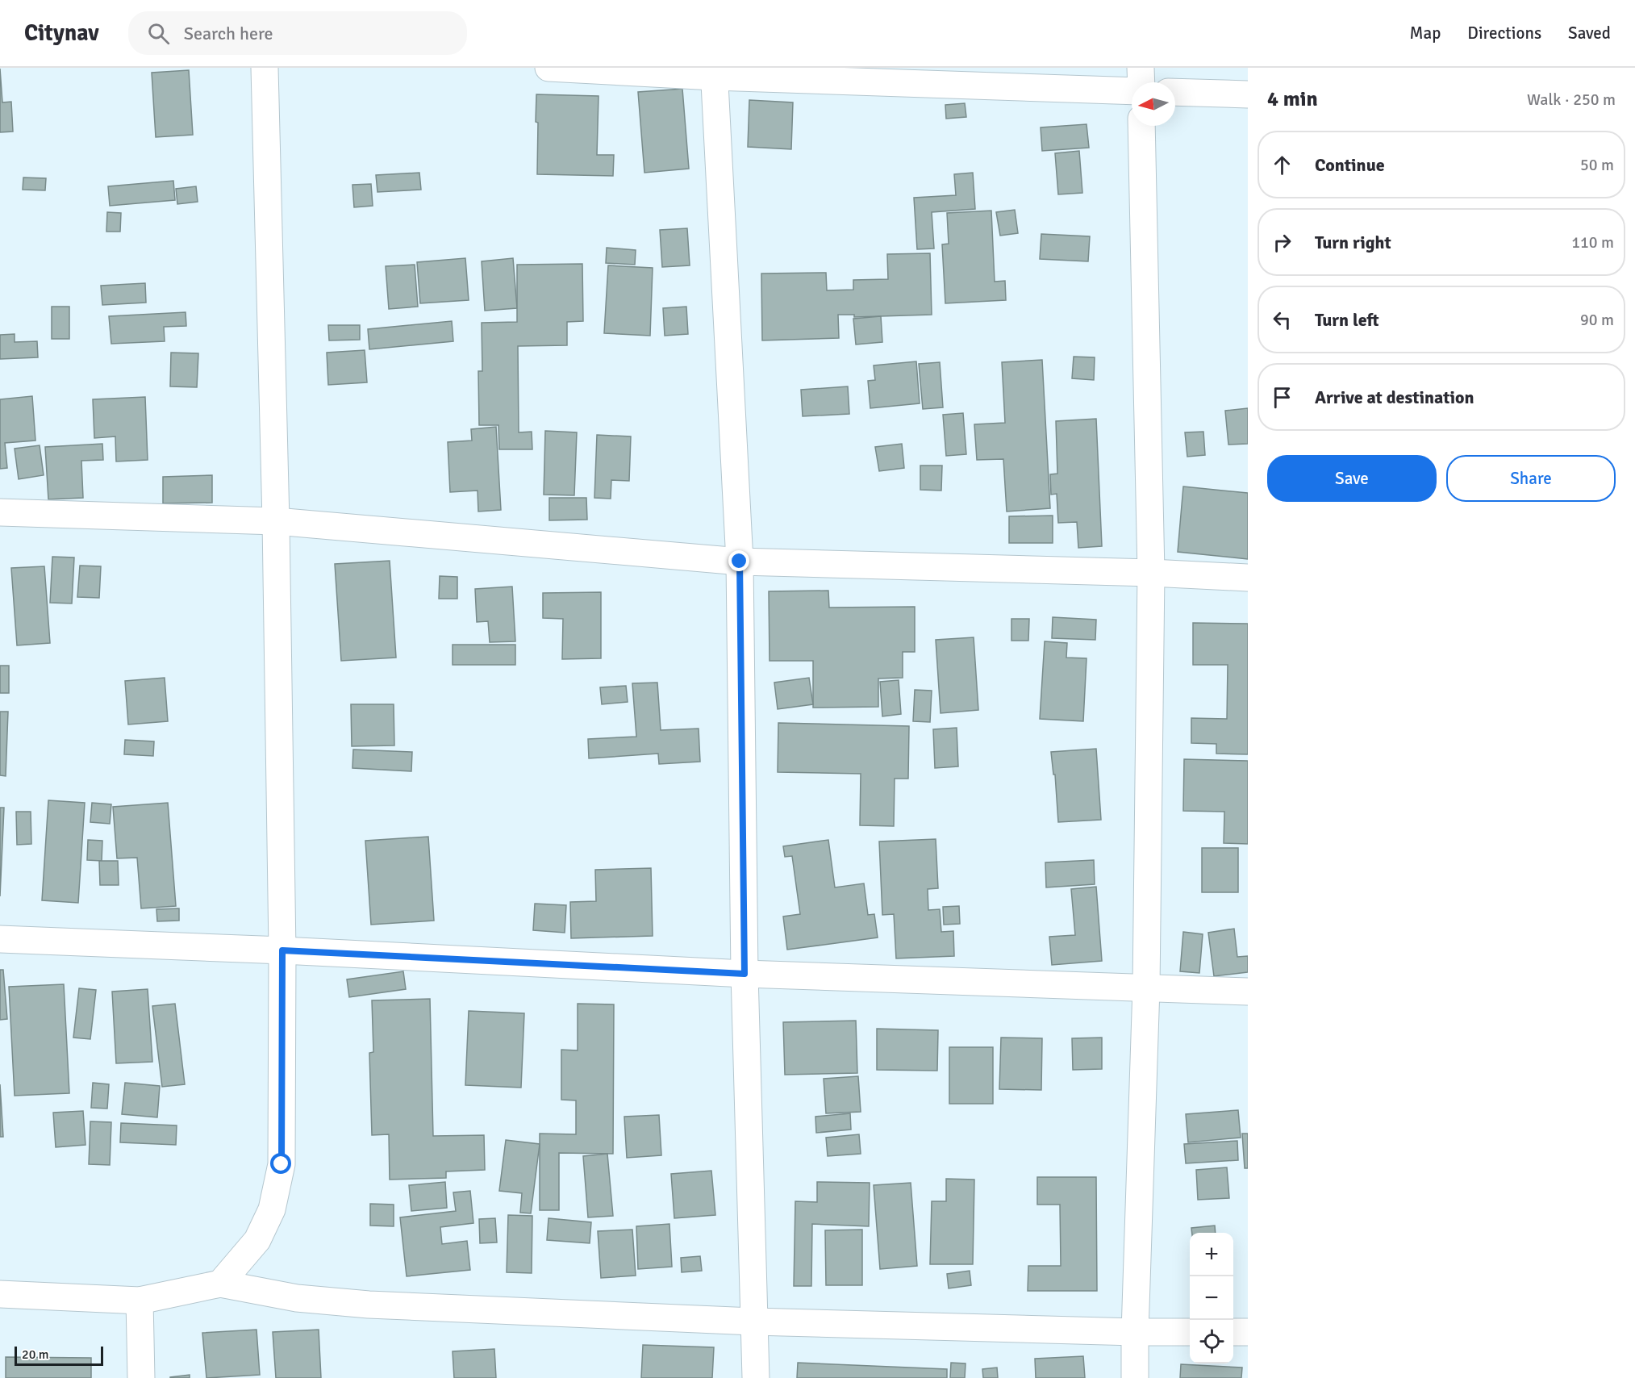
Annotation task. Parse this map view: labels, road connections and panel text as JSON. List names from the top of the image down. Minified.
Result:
{"scale_bar":"20 m","north":"left","page":{"header":"Citynav","search":"Search here","nav":["Map","Directions","Saved"],"heading":["4 min","Walk · 250 m"],"list":[["Continue","50 m"],["Turn right","110 m"],["Turn left","90 m"],"Arrive at destination"],"buttons":["Save","Share"],"map_buttons":["+","−"],"scale":"20 m"}}
